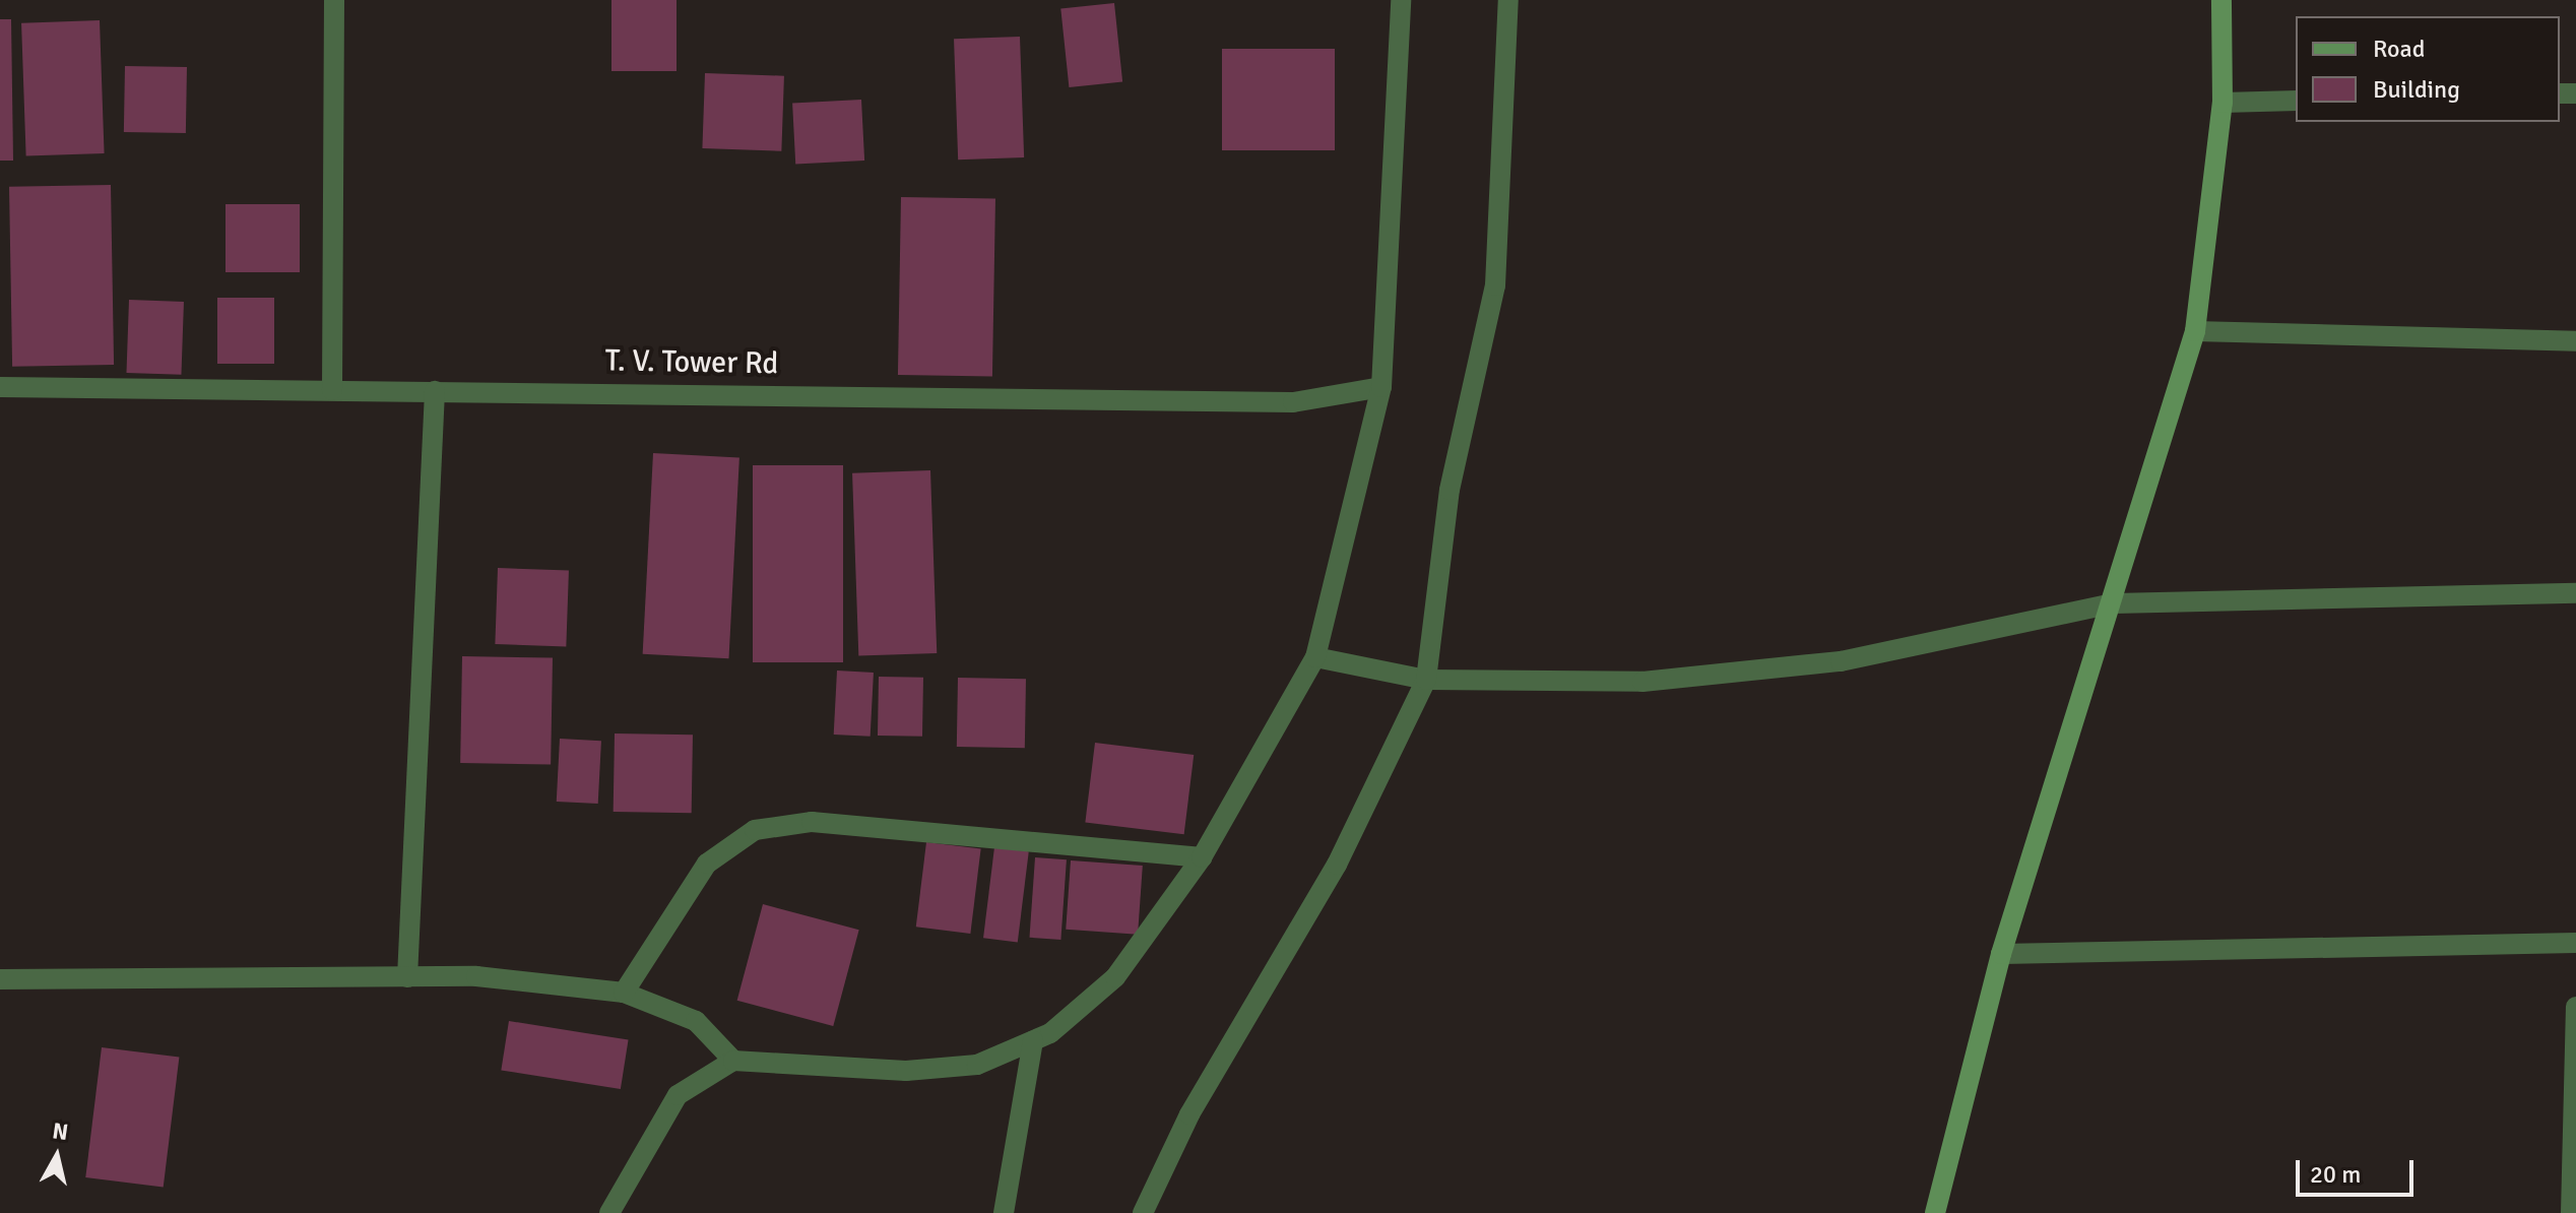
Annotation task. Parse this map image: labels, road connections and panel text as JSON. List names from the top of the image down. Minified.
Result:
{"streets":{"street":["T. V. Tower Rd"]},"legend":["Road","Building"],"scale_bar":"20 m","north":"top"}
